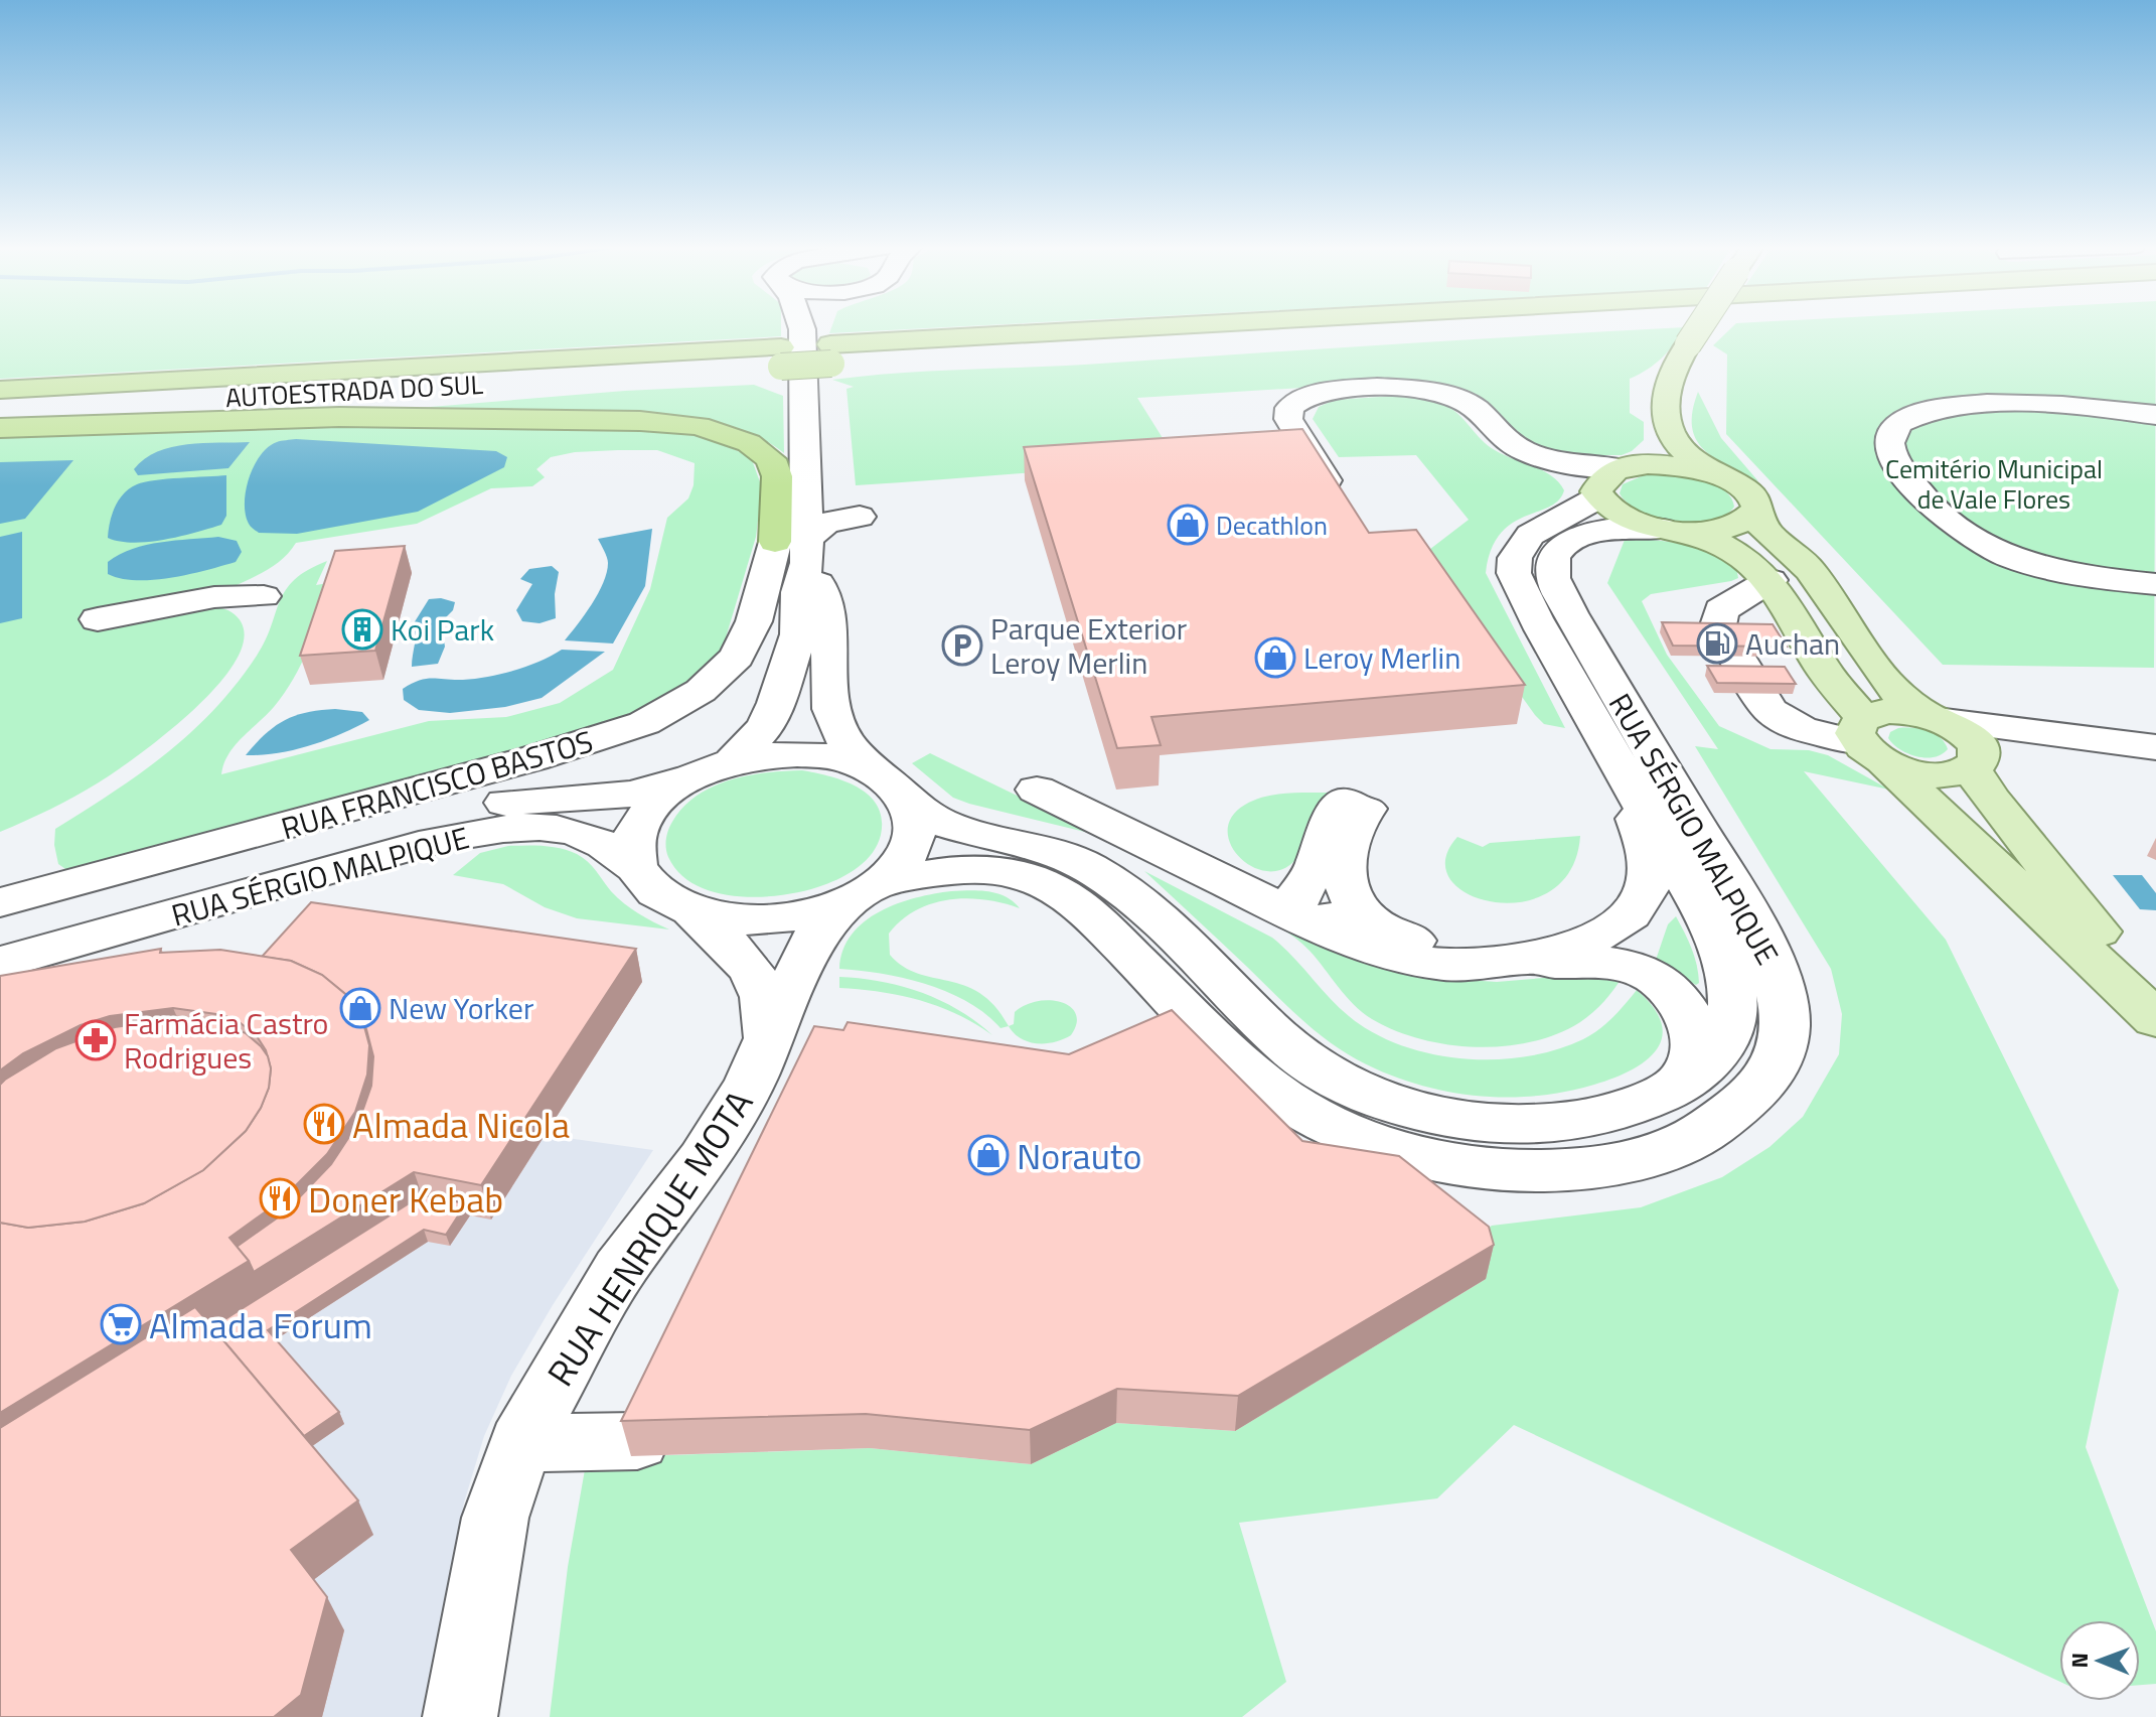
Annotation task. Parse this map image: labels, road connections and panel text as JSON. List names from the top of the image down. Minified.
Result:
{"streets":{"highway":["AUTOESTRADA DO SUL"],"street":["RUA FRANCISCO BASTOS","RUA SÉRGIO MALPIQUE","RUA HENRIQUE MOTA"]},"crossings":[["RUA SÉRGIO MALPIQUE","RUA HENRIQUE MOTA"]],"parks":["Cemitério Municipal de Vale Flores"],"places":{"shop":["Decathlon","Leroy Merlin","New Yorker","Norauto"],"building":["Koi Park"],"fuel station":["Auchan"],"parking":["Parque Exterior Leroy Merlin"],"pharmacy":["Farmácia Castro Rodrigues"],"restaurant":["Almada Nicola","Doner Kebab"],"supermarket":["Almada Forum"]},"north":"left"}
